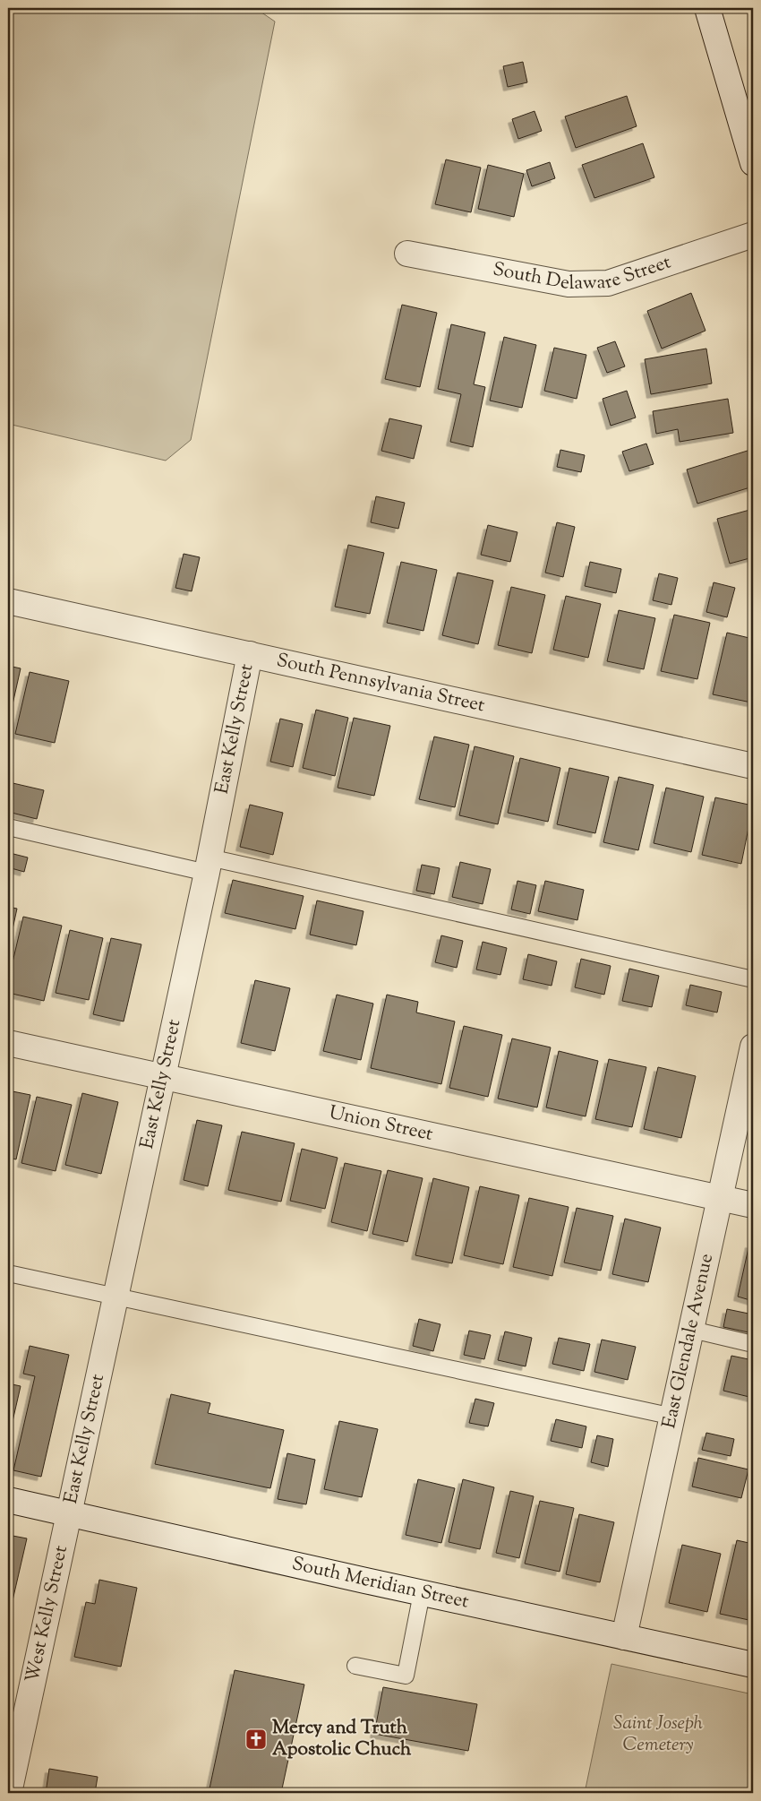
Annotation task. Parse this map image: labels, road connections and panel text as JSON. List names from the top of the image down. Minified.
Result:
{"streets":{"street":["South Delaware Street","South Pennsylvania Street","East Kelly Street","Union Street","East Glendale Avenue","South Meridian Street","West Kelly Street"]},"crossings":[["South Pennsylvania Street","East Kelly Street"],["East Kelly Street","Union Street"],["East Kelly Street","South Meridian Street"],["East Kelly Street","West Kelly Street"],["Union Street","East Glendale Avenue"],["East Glendale Avenue","South Meridian Street"],["South Meridian Street","West Kelly Street"]],"parks":["Saint Joseph Cemetery"],"places":{"church":["Mercy and Truth Apostolic Chuch"]}}
